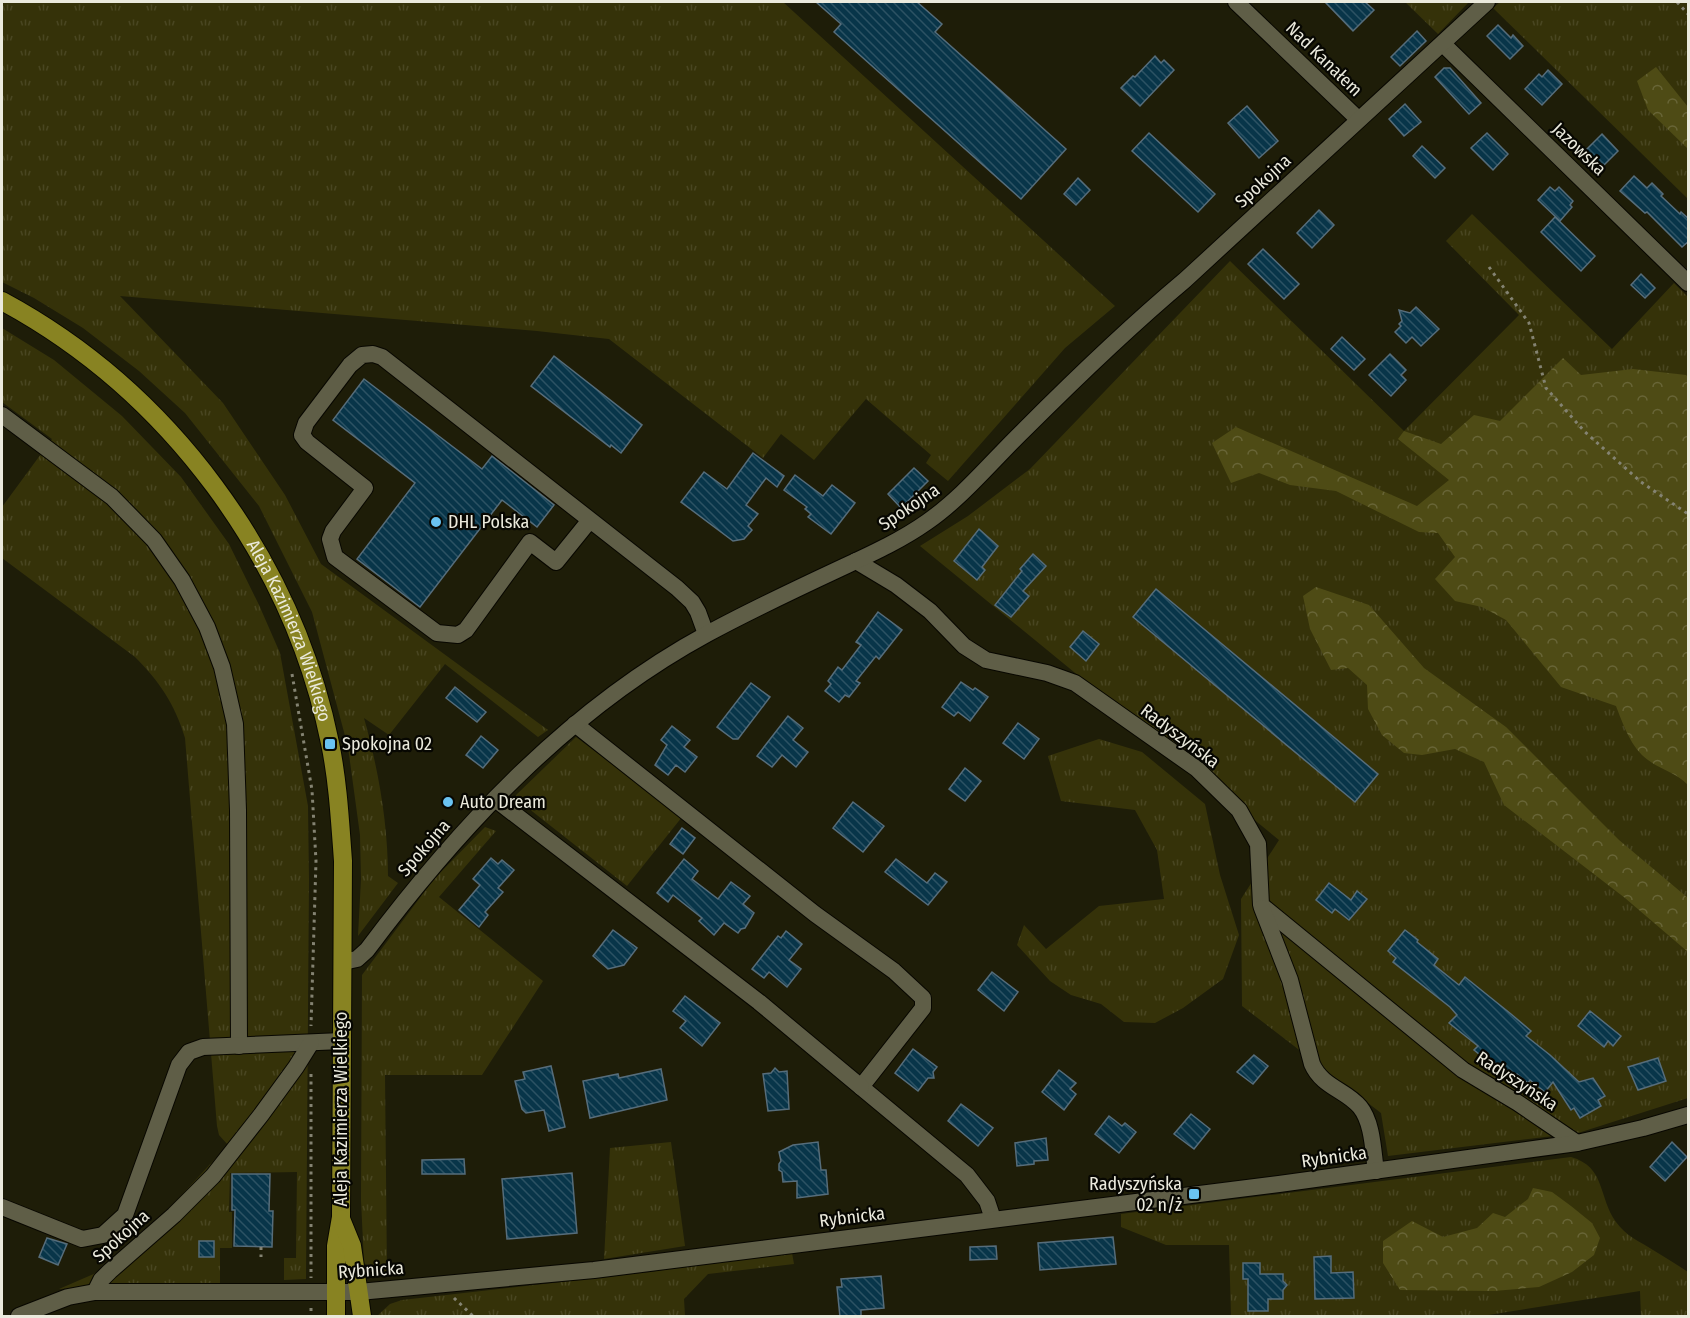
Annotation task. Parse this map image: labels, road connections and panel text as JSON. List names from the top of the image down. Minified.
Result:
{"streets":{"main road":["Aleja Kazimierza Wielkiego"],"street":["Nad Kanałem","Jazowska","Spokojna","Radyszyńska","Rybnicka"]},"crossings":[["Nad Kanałem","Spokojna"],["Jazowska","Spokojna"],["Spokojna","Aleja Kazimierza Wielkiego"],["Spokojna","Radyszyńska"],["Spokojna","Rybnicka"],["Aleja Kazimierza Wielkiego","Rybnicka"],["Radyszyńska","Rybnicka"]],"places":{"other":["DHL Polska","Auto Dream"],"transit":["Spokojna 02","Radyszyńska 02 n/ż"]}}
